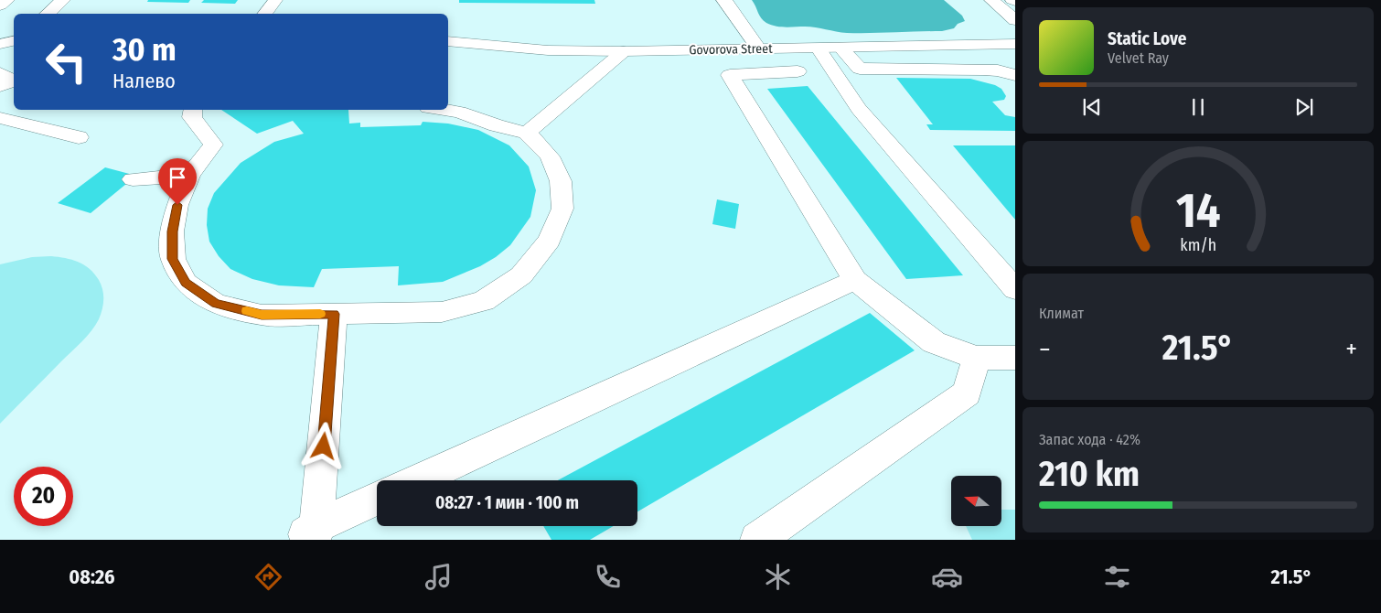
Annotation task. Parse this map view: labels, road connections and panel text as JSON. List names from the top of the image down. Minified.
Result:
{"streets":{"main road":["Govorova Street"]},"north":"left","page":{"turn":["30 m","Налево"],"song":["Static Love","Velvet Ray"],"tile":["Климат",["Запас хода · 42%","210 km"]],"heat":["−","21.5°","+"],"limit":"20","trip":"08:27 · 1 мин · 100 m","tabs":["08:26","21.5°"],"gauge":["14","km/h"]}}
